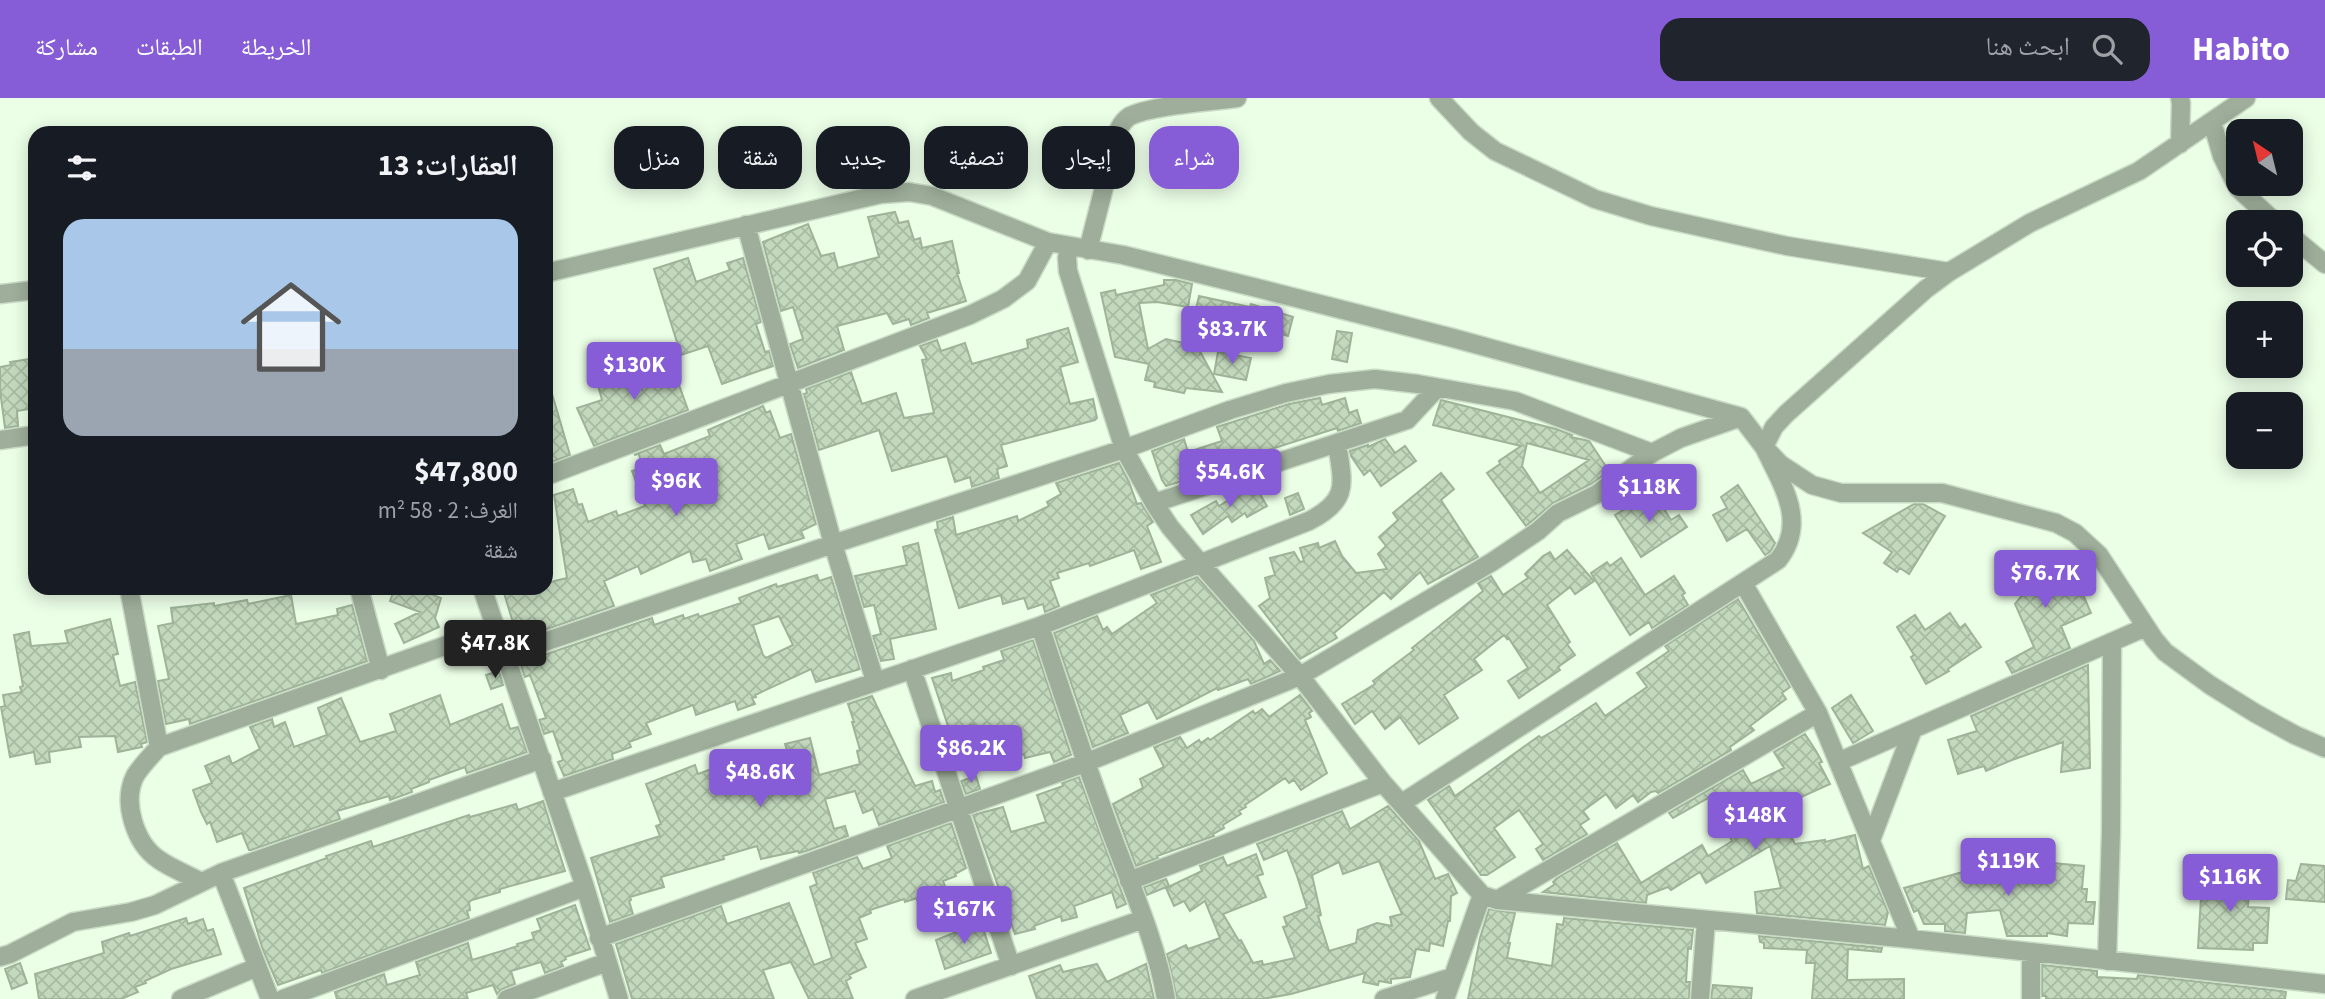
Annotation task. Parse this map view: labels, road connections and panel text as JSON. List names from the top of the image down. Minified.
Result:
{"north":"top left","page":{"header":"Habito","search":"ابحث هنا","nav":["الخريطة","الطبقات","مشاركة"],"map_buttons":["+","−"],"chip":["شراء","إيجار","تصفية","جديد","شقة","منزل"],"heading":"العقارات: 13","list":[{"name":"$47,800","note":"الغرف: 2 · 58 m² · شقة"}],"price":["$83.7K","$130K","$54.6K","$96K","$118K","$76.7K","$47.8K","$86.2K","$48.6K","$148K","$119K","$116K","$167K"]}}
